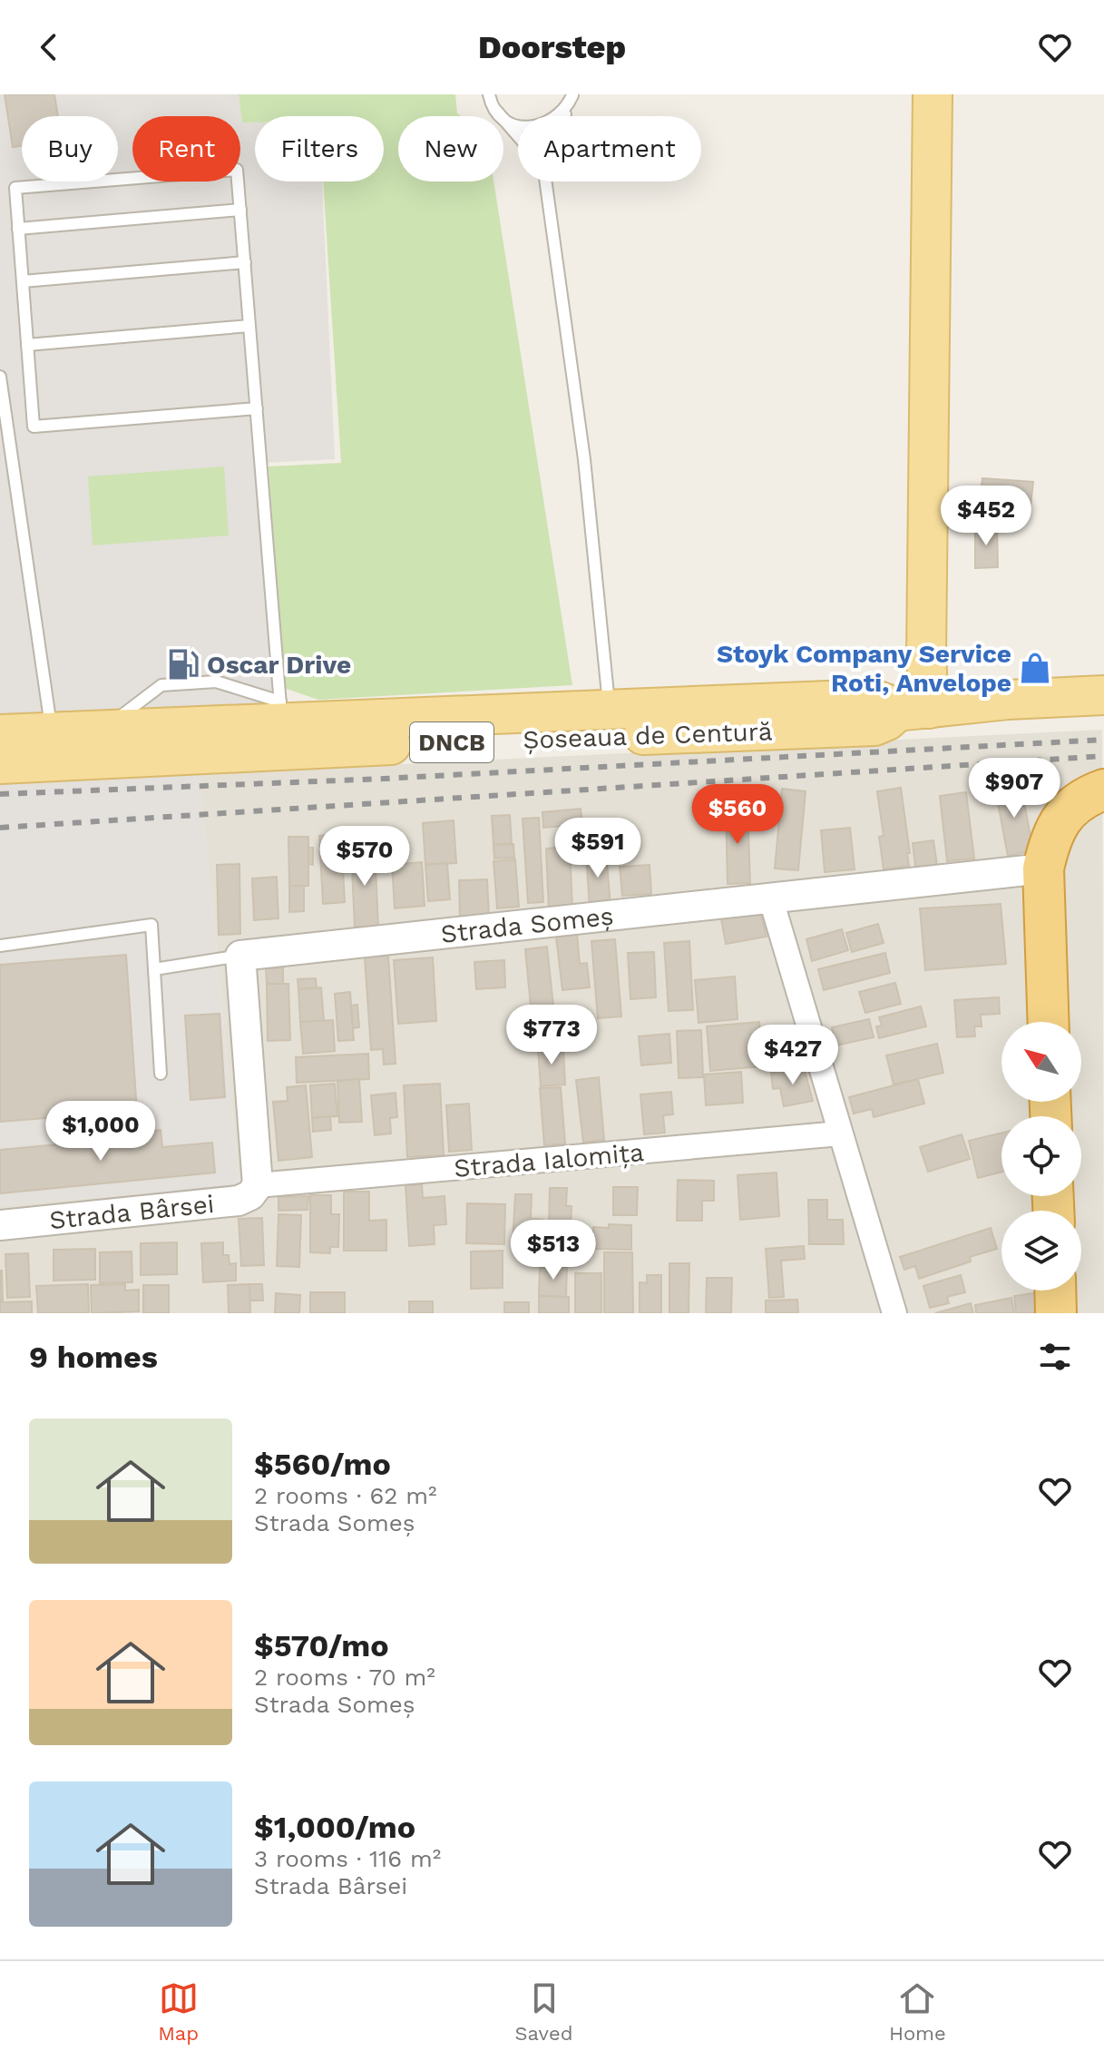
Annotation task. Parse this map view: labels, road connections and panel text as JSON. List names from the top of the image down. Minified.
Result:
{"streets":{"main road":["Șoseaua de Centură","DNCB"],"street":["Strada Someș","Strada Ialomița","Strada Bârsei"]},"crossings":[["Strada Ialomița","Strada Bârsei"]],"places":{"fuel station":["Oscar Drive"],"shop":["Stoyk Company Service Roti, Anvelope"]},"north":"top left","page":{"header":"Doorstep","chip":["Buy","Rent","Filters","New","Apartment"],"price":["$452","$907","$560","$591","$570","$773","$427","$1,000","$513"],"heading":"9 homes","list":[{"name":"$560/mo","note":"2 rooms · 62 m² · Strada Someș"},{"name":"$570/mo","note":"2 rooms · 70 m² · Strada Someș"},{"name":"$1,000/mo","note":"3 rooms · 116 m² · Strada Bârsei"}],"tabs":["Map","Saved","Home"]}}
